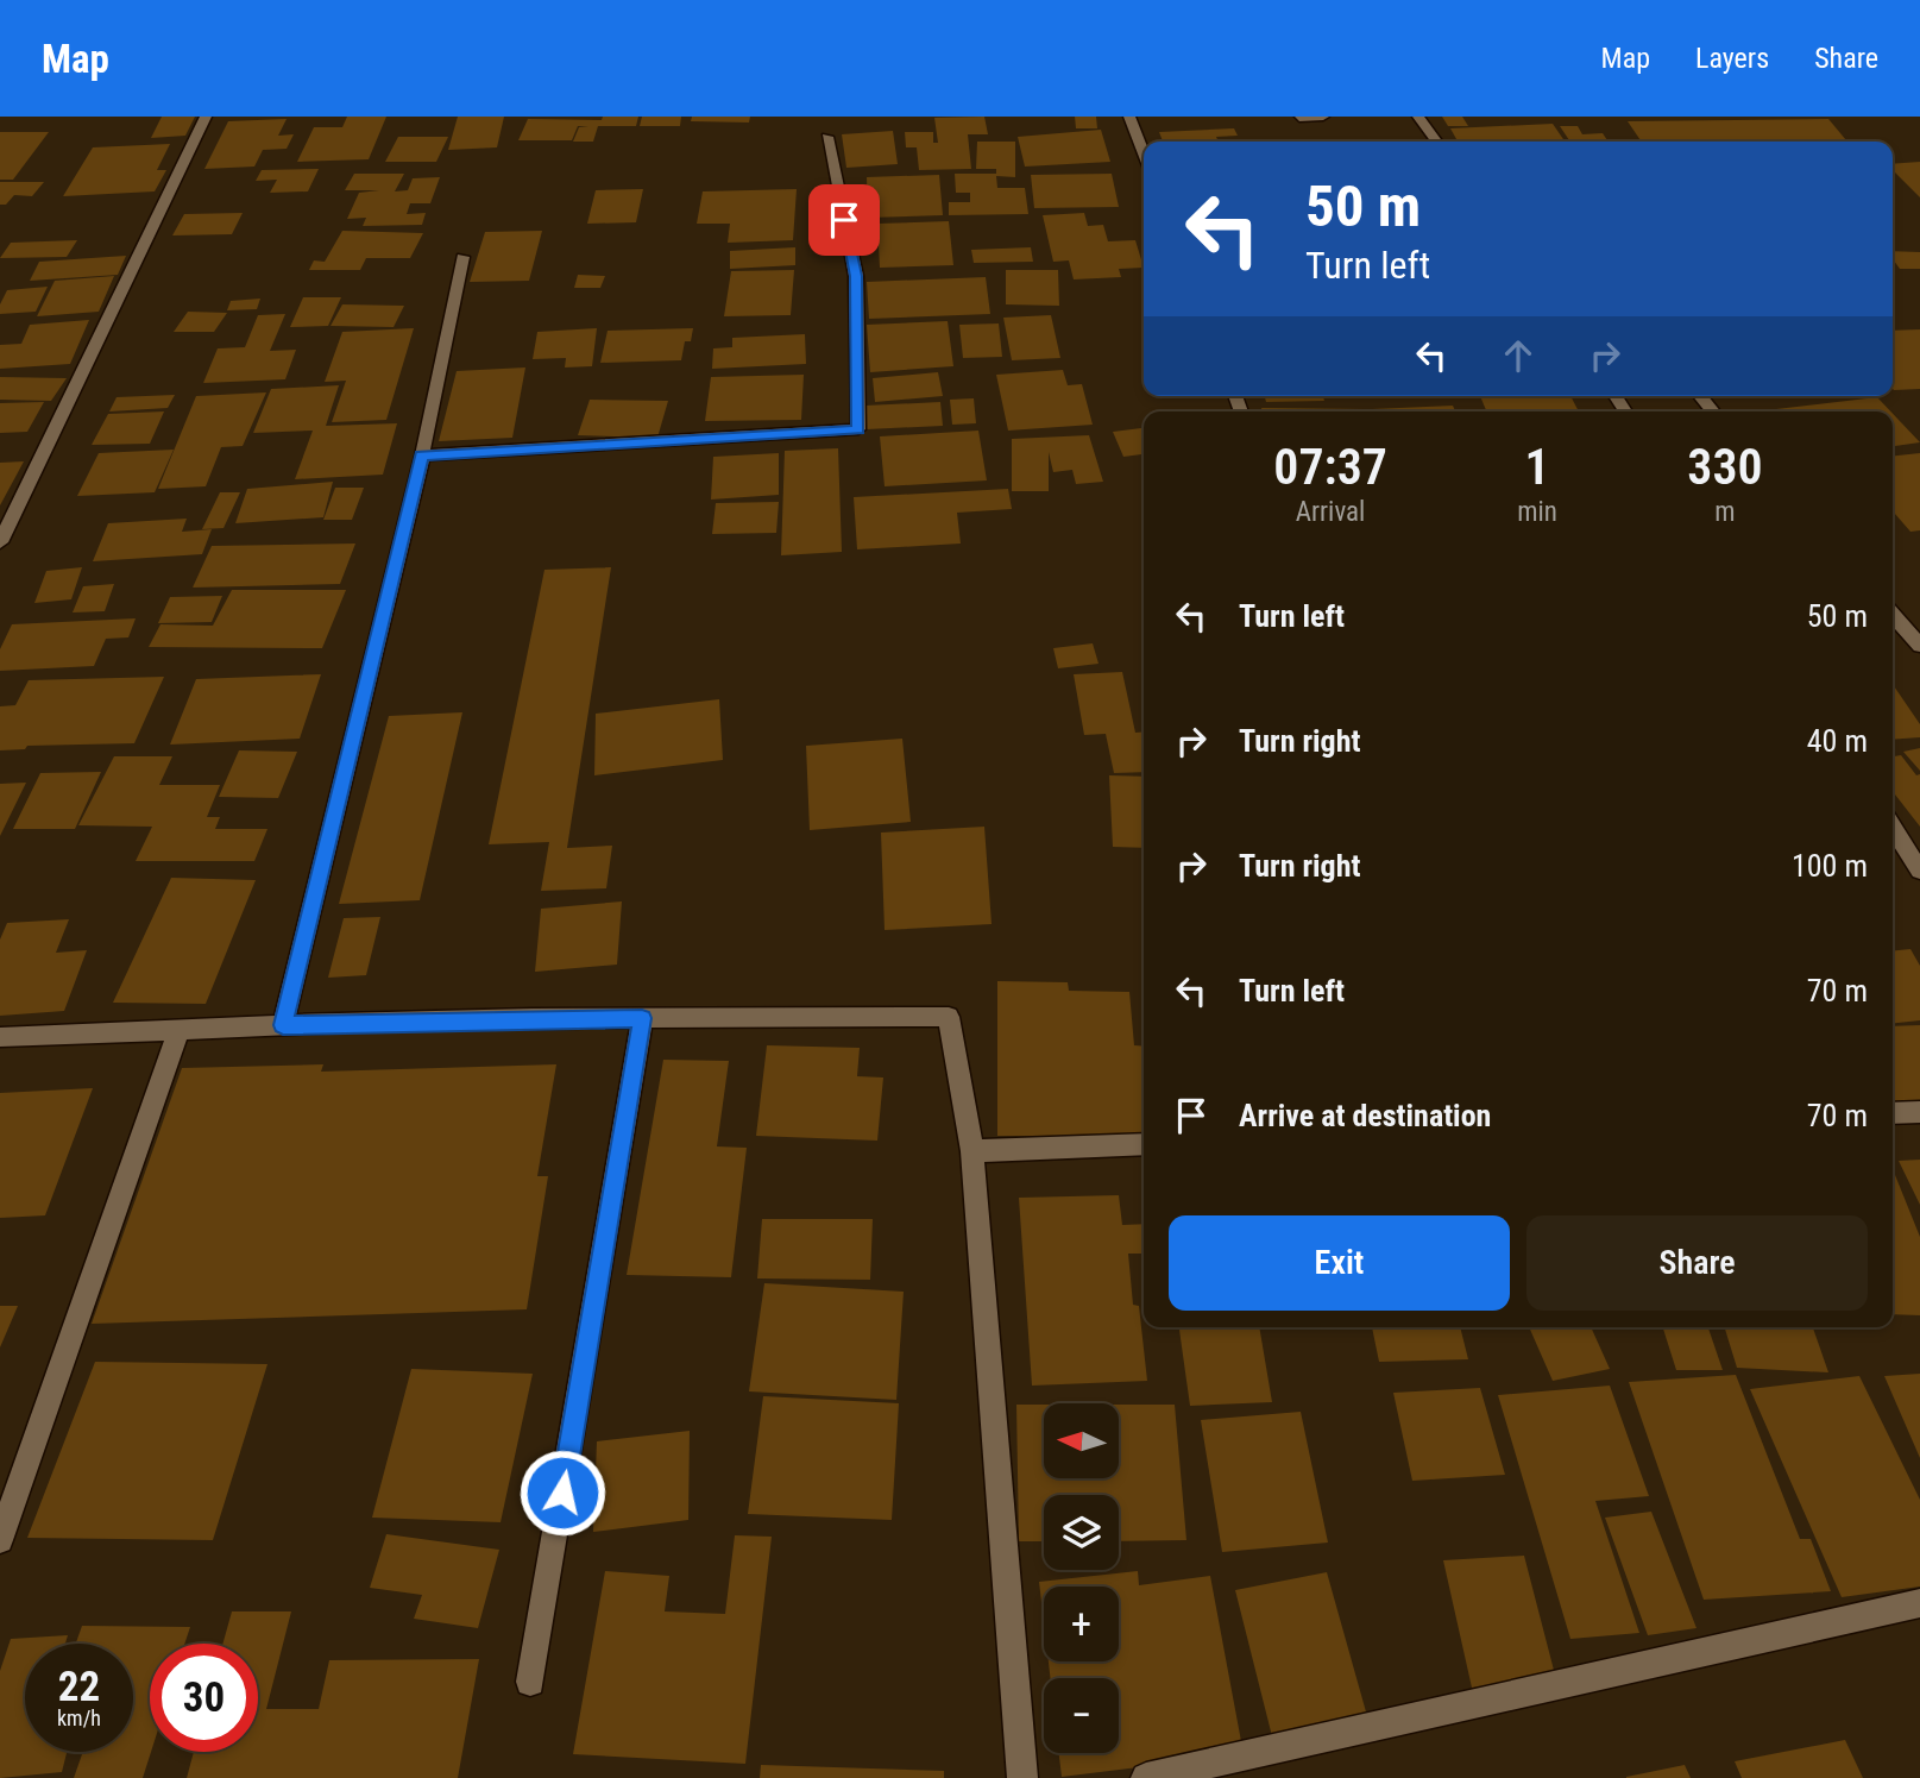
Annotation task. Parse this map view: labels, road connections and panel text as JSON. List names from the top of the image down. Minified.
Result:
{"north":"left","page":{"header":"Map","nav":["Map","Layers","Share"],"turn":["50 m","Turn left"],"eta":["07:37","Arrival","1","min","330","m"],"list":[{"name":"Turn left","value":"50 m"},{"name":"Turn right","value":"40 m"},{"name":"Turn right","value":"100 m"},{"name":"Turn left","value":"70 m"},{"name":"Arrive at destination","value":"70 m"}],"buttons":["Exit","Share"],"map_buttons":["+","−"],"speed":"22 km/h","limit":"30"}}
